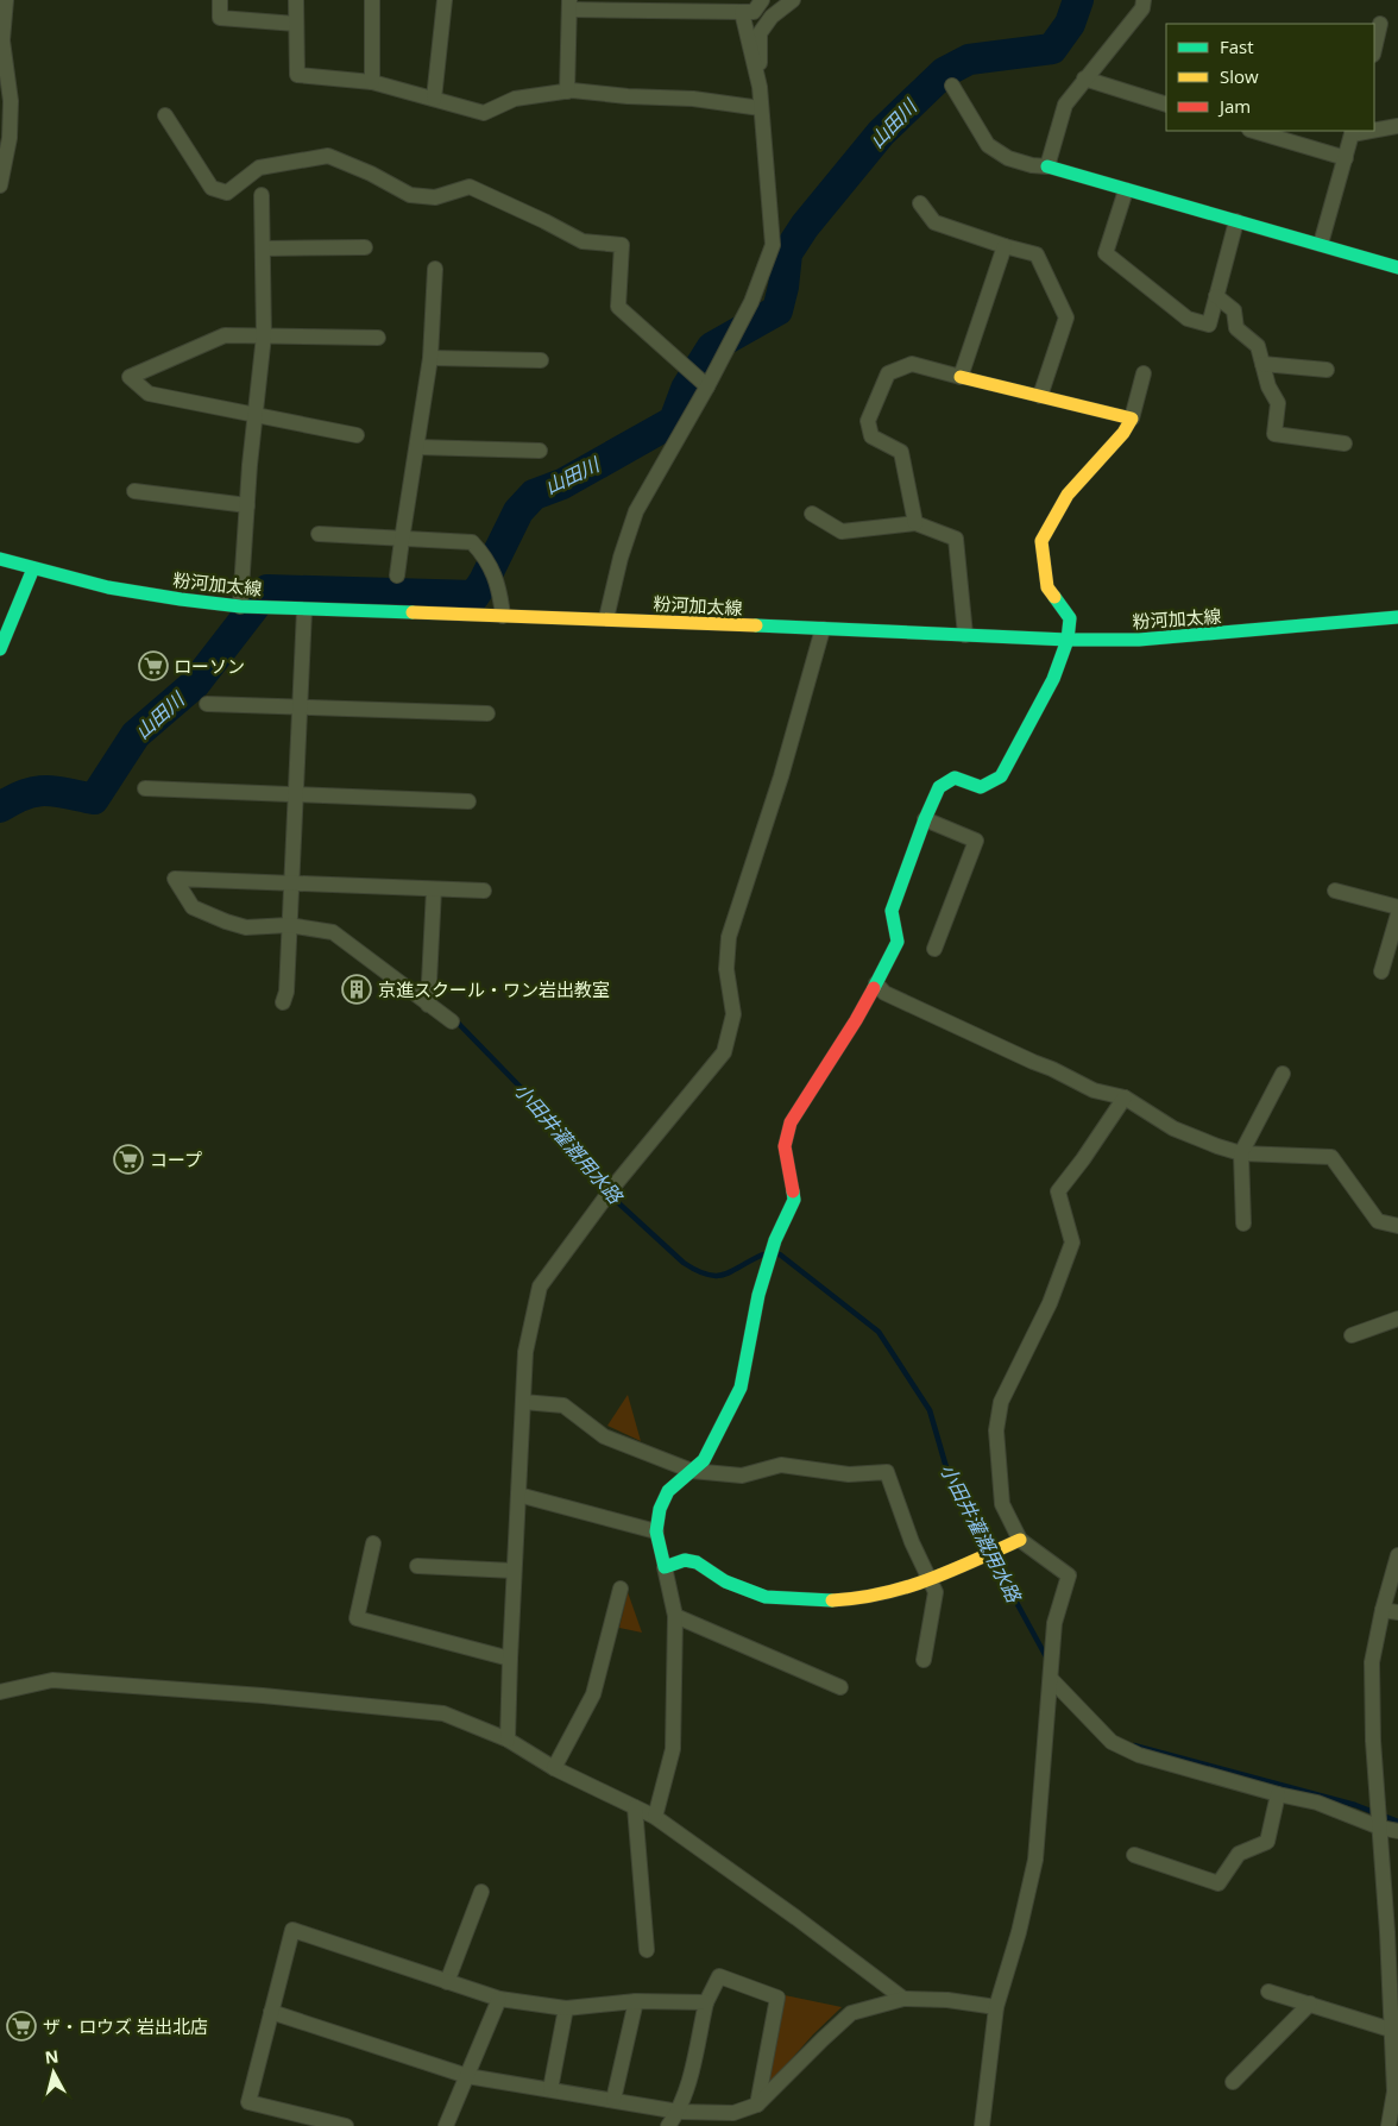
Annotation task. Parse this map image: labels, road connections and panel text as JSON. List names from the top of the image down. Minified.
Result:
{"streets":{"street":["粉河加太線"]},"water":["山田川","小田井灌漑用水路"],"places":{"supermarket":["ローソン","コープ","ザ・ロウズ 岩出北店"],"building":["京進スクール・ワン岩出教室"]},"legend":["Fast","Slow","Jam"],"north":"top"}
